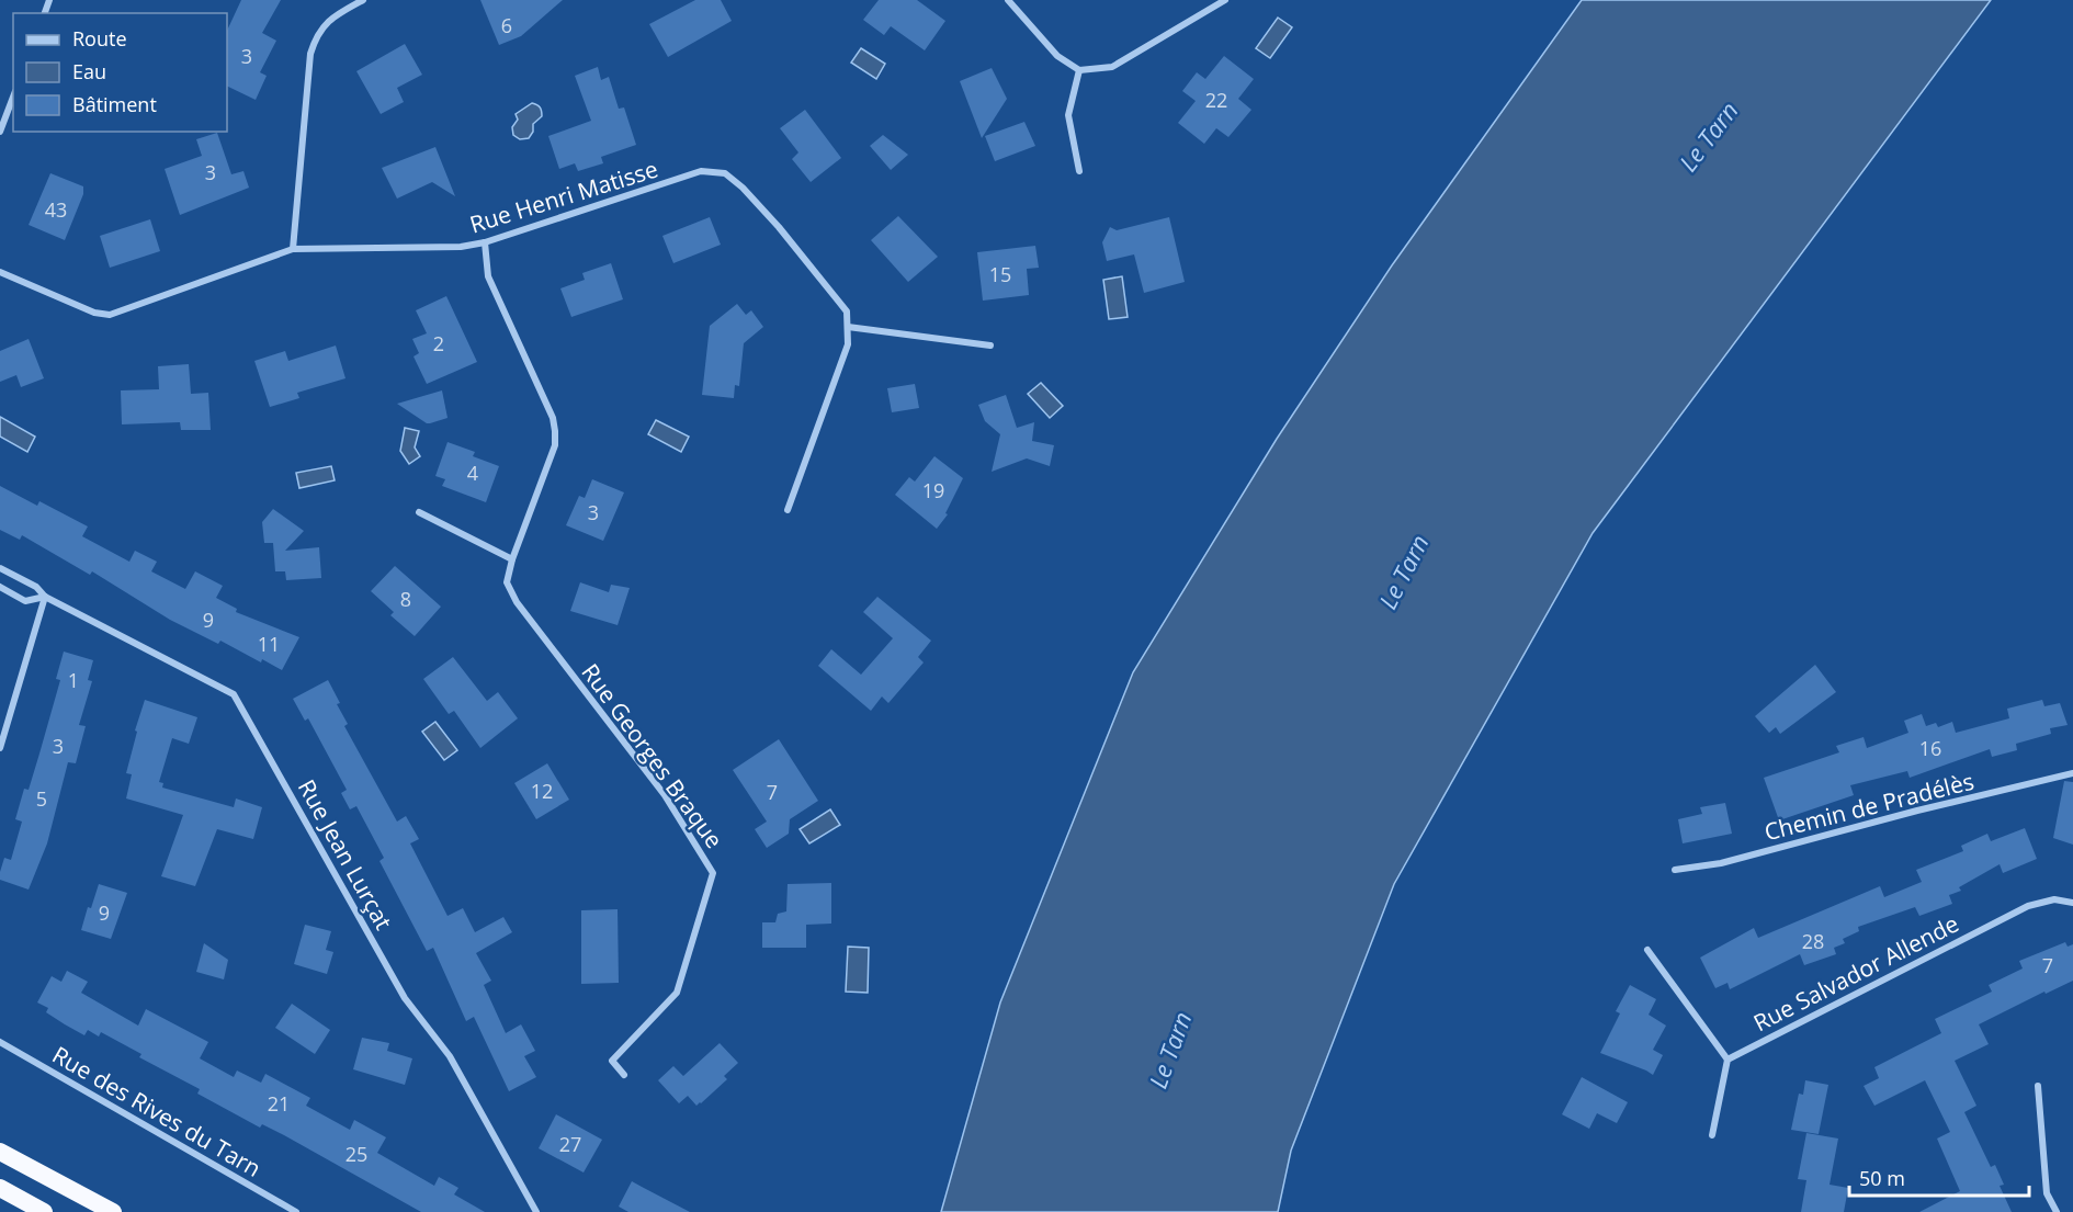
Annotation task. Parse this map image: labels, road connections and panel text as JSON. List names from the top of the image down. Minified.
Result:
{"streets":{"street":["Rue Henri Matisse","Rue Georges Braque","Chemin de Pradélès","Rue Jean Lurçat","Rue Salvador Allende","Rue des Rives du Tarn"]},"crossings":[["Rue Henri Matisse","Rue Georges Braque"]],"water":["Le Tarn"],"house_numbers":["6","3","22","3","43","15","2","4","19","3","8","9","11","1","3","16","12","7","5","9","28","7","21","27","25"],"legend":["Route","Eau","Bâtiment"],"scale_bar":"50 m"}
